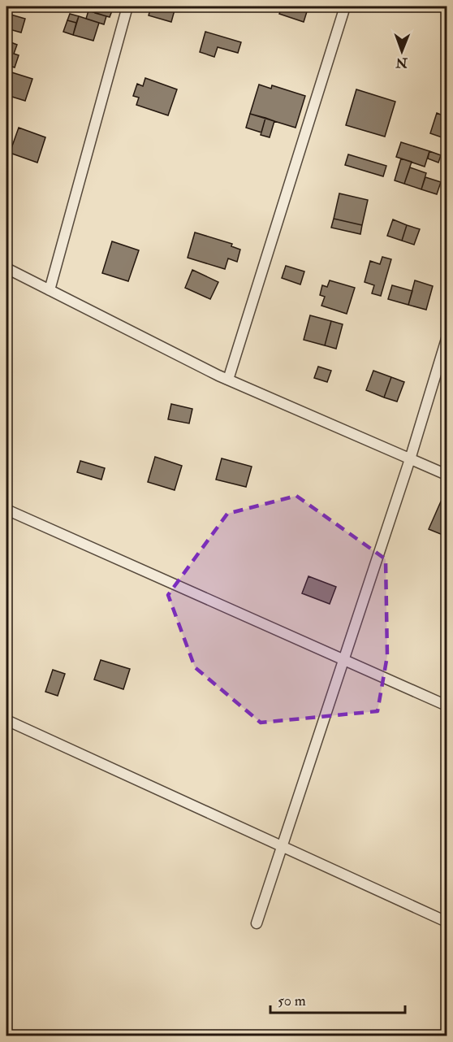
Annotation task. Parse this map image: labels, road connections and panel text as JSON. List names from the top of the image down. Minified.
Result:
{"scale_bar":"50 m","north":"bottom"}
